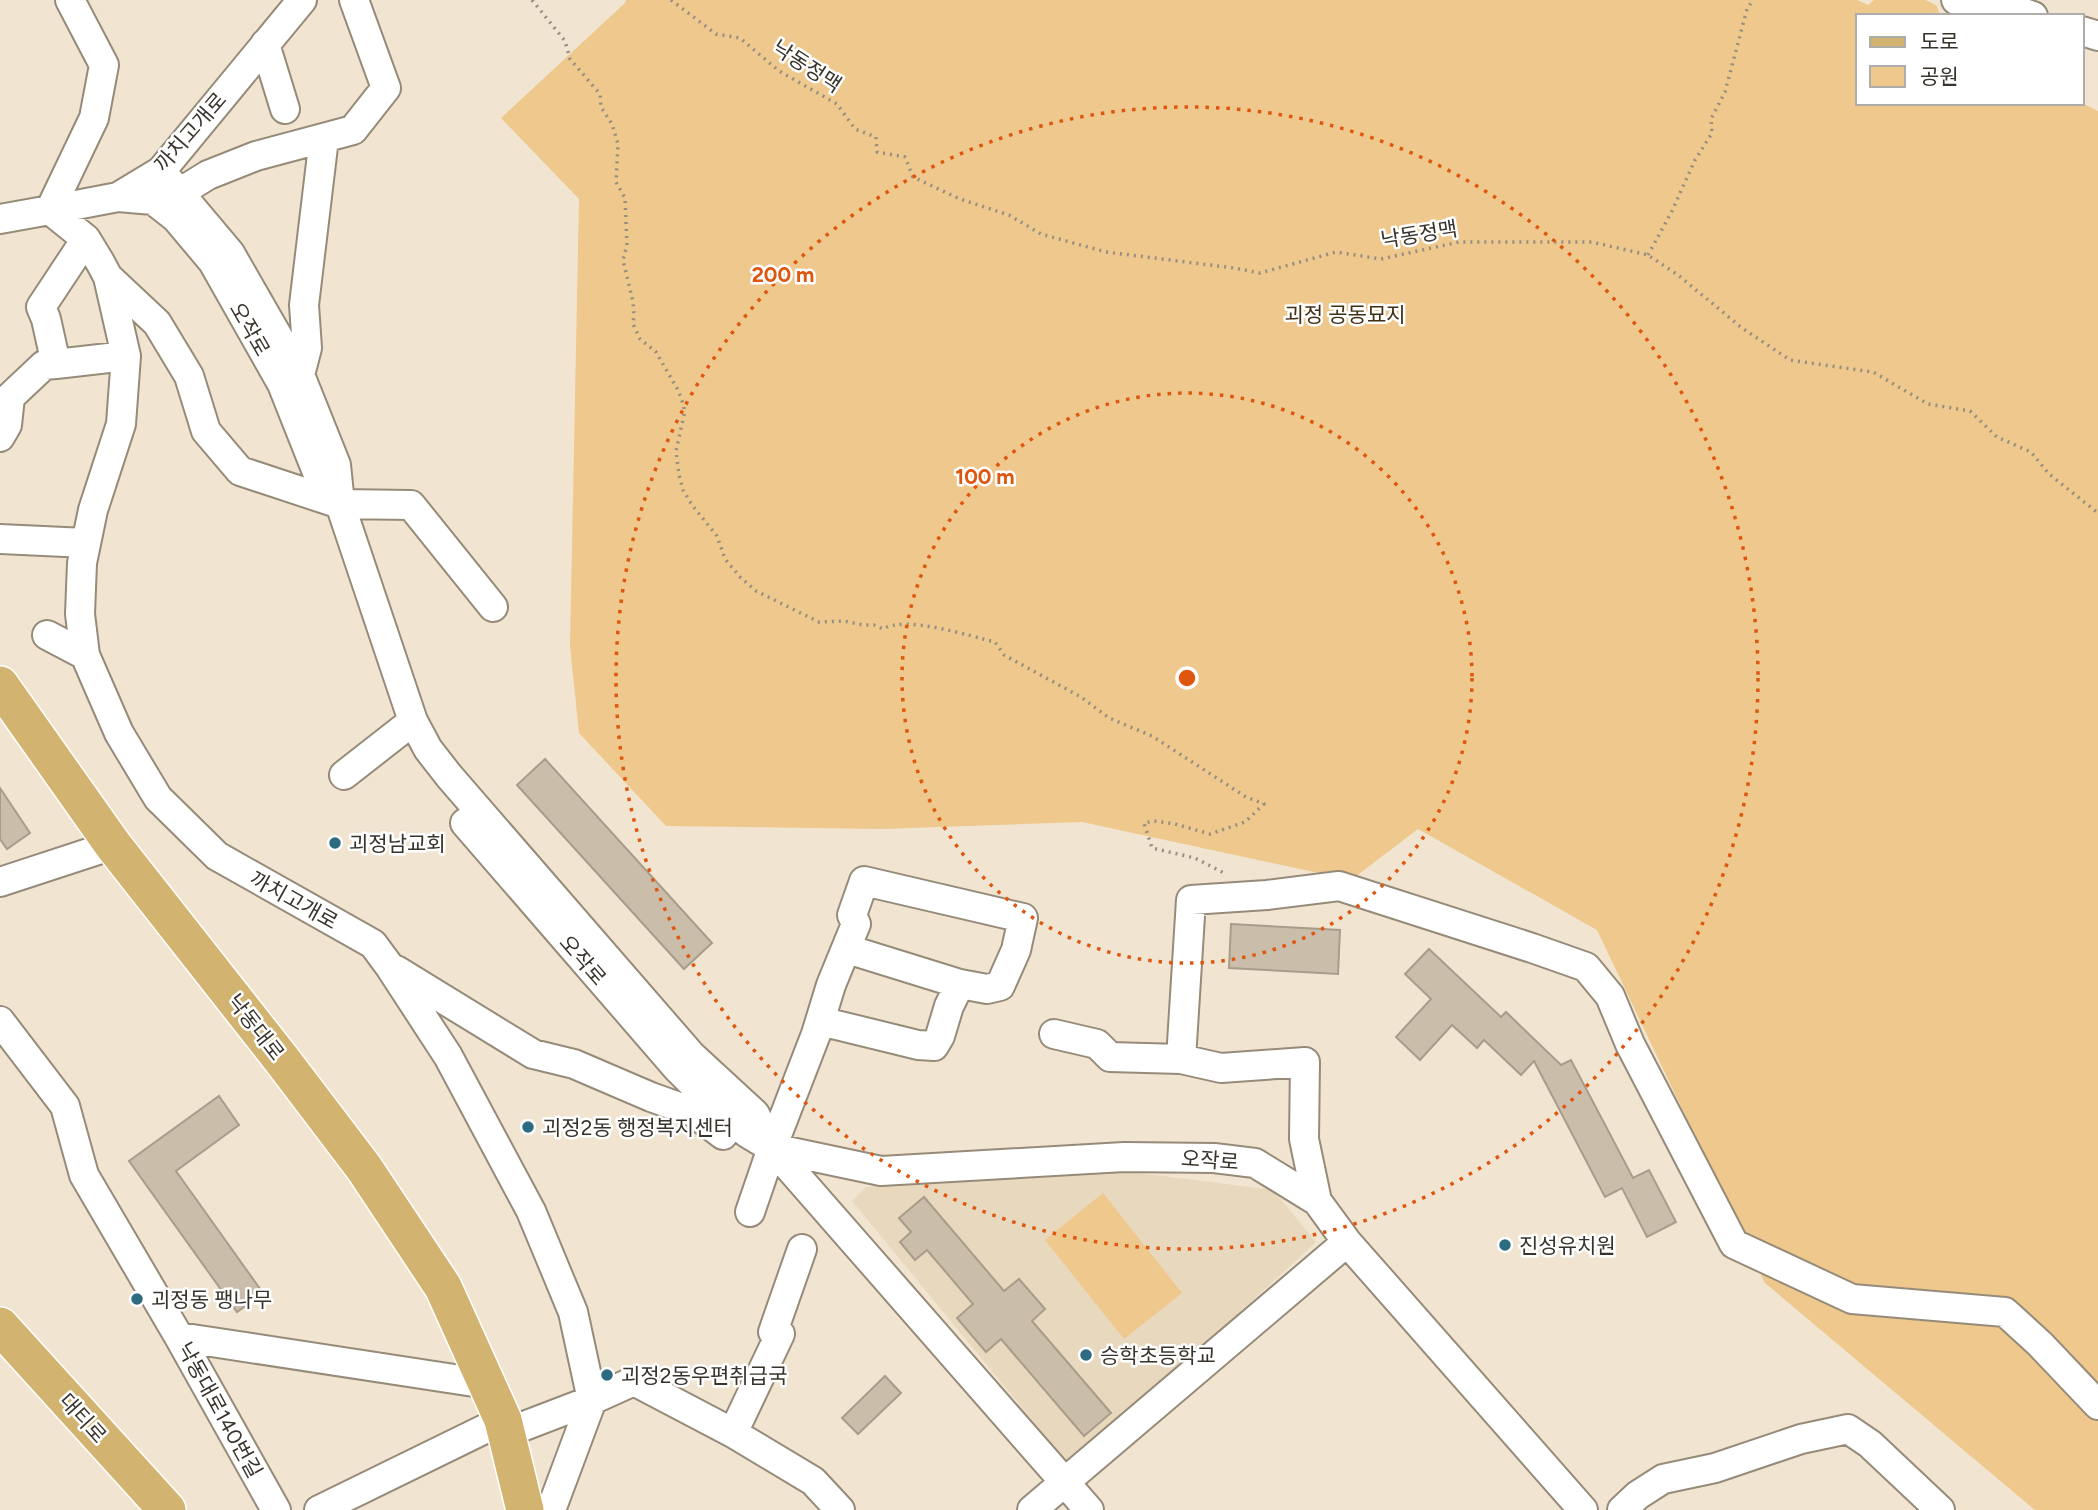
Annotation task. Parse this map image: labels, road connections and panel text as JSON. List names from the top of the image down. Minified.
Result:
{"streets":{"main road":["낙동대로","대티로"],"street":["까치고개로","오작로","낙동대로140번길"],"path":["낙동정맥"]},"crossings":[["까치고개로","오작로"]],"parks":["괴정 공동묘지"],"places":["괴정남교회","괴정2동 행정복지센터","진성유치원","괴정동 팽나무","승학초등학교","괴정2동우편취급국"],"legend":["도로","공원"],"rings":["200 m","100 m"]}
